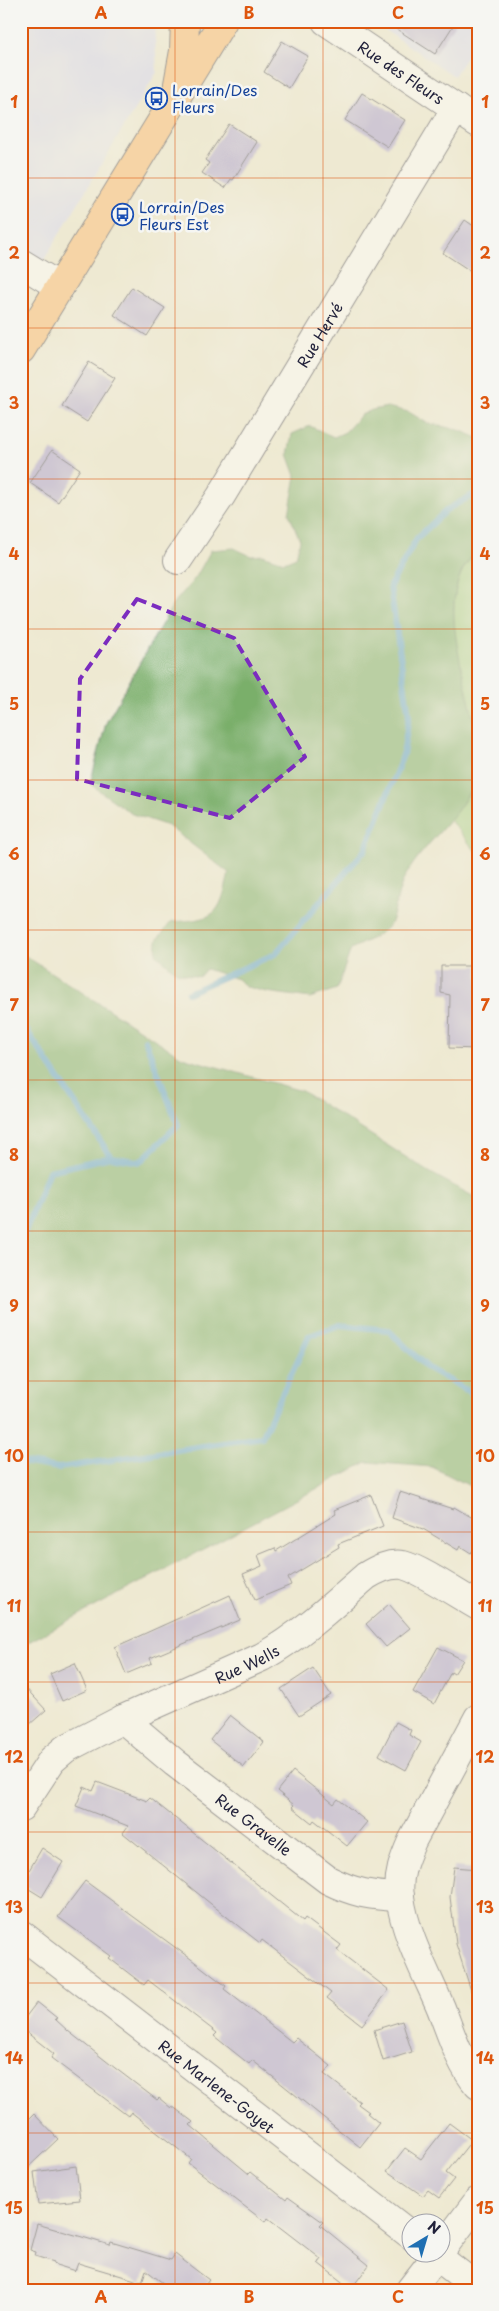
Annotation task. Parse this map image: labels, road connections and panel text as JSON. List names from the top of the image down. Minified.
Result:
{"streets":{"street":["Rue des Fleurs","Rue Hervé","Rue Wells","Rue Gravelle","Rue Marlene-Goyet"]},"crossings":[["Rue des Fleurs","Rue Hervé"],["Rue Wells","Rue Gravelle"]],"places":{"bus stop":["Lorrain/Des Fleurs","Lorrain/Des Fleurs Est"]},"north":"top right","grid":{"columns":["A","B","C"],"rows":["1","2","3","4","5","6","7","8","9","10","11","12","13","14","15"]}}
